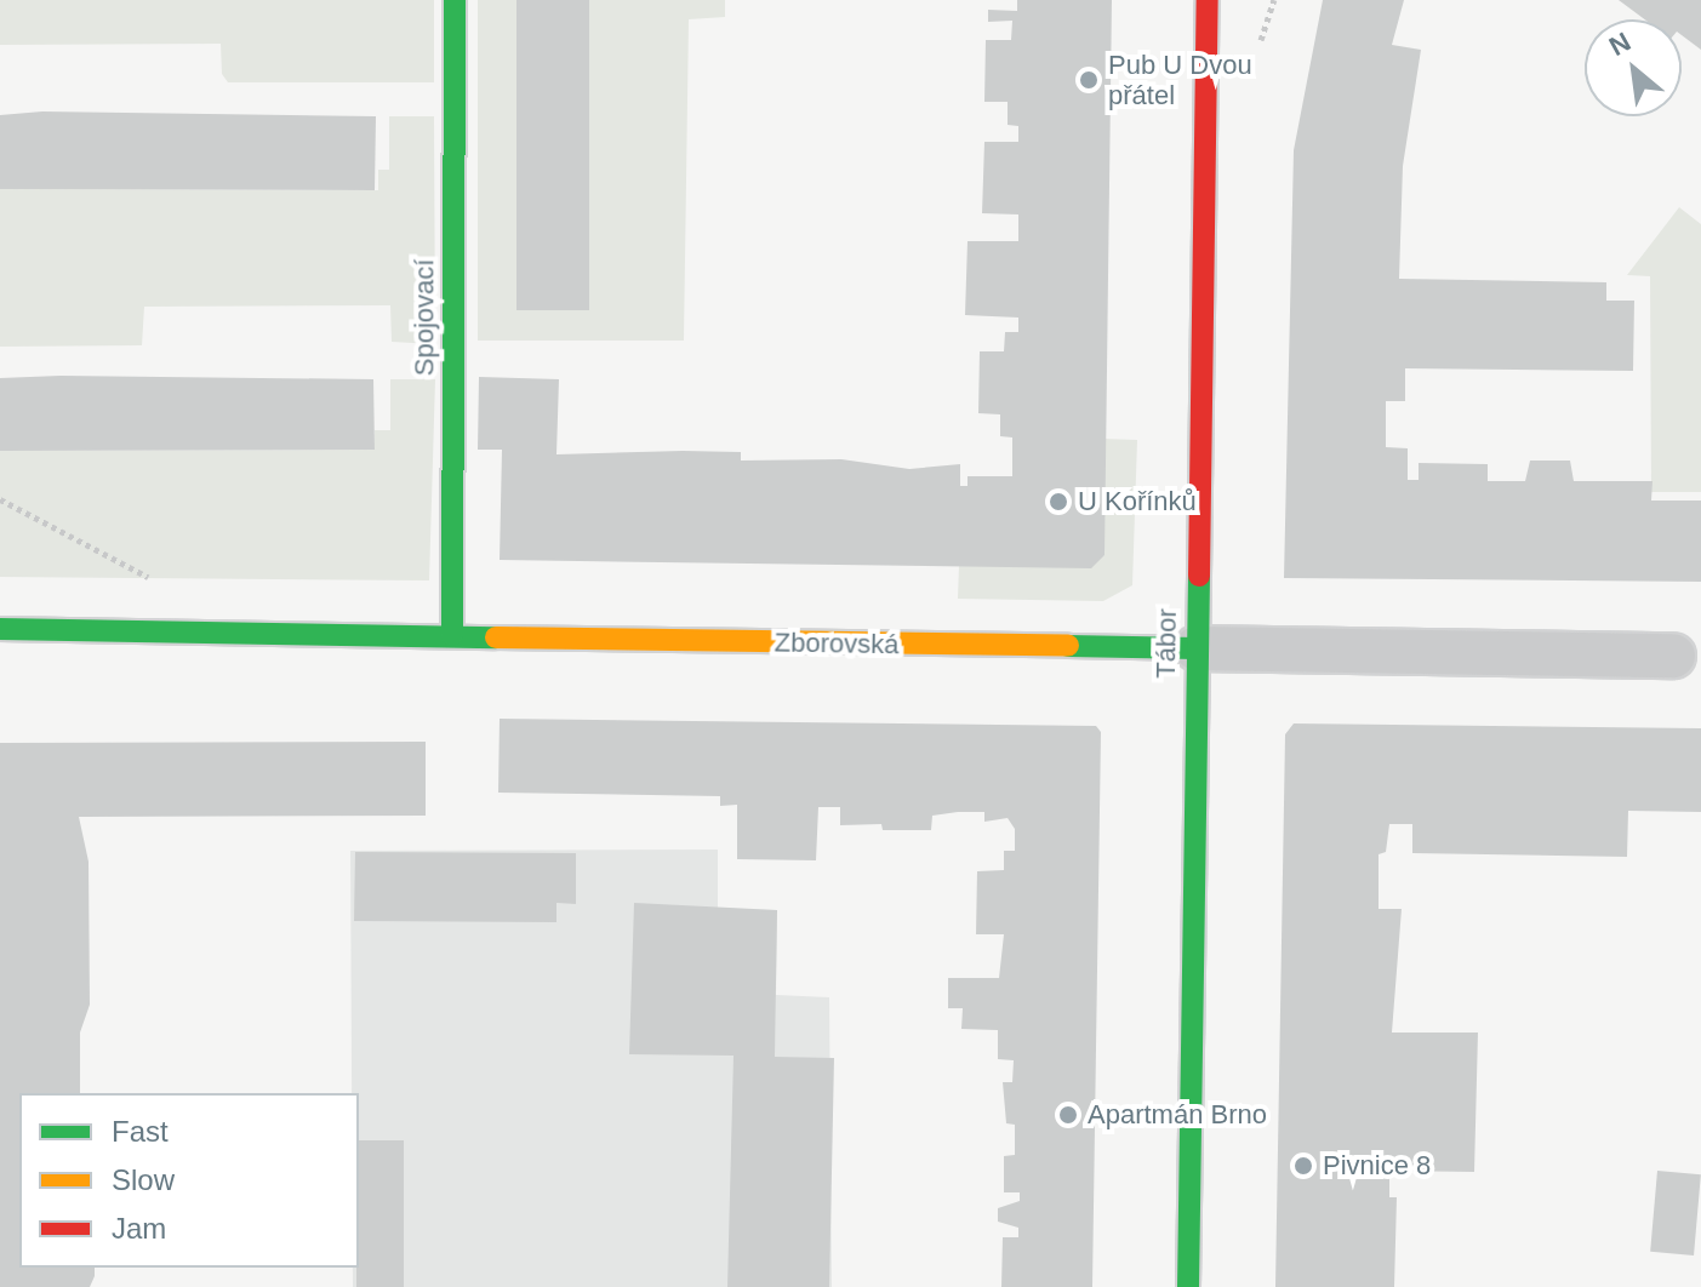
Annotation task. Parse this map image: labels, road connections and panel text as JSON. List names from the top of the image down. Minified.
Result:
{"streets":{"street":["Spojovací","Zborovská","Tábor"]},"crossings":[["Spojovací","Zborovská"],["Zborovská","Tábor"]],"places":["Pub U Dvou přátel","U Kořínků","Apartmán Brno","Pivnice 8"],"legend":["Fast","Slow","Jam"],"north":"top left"}
